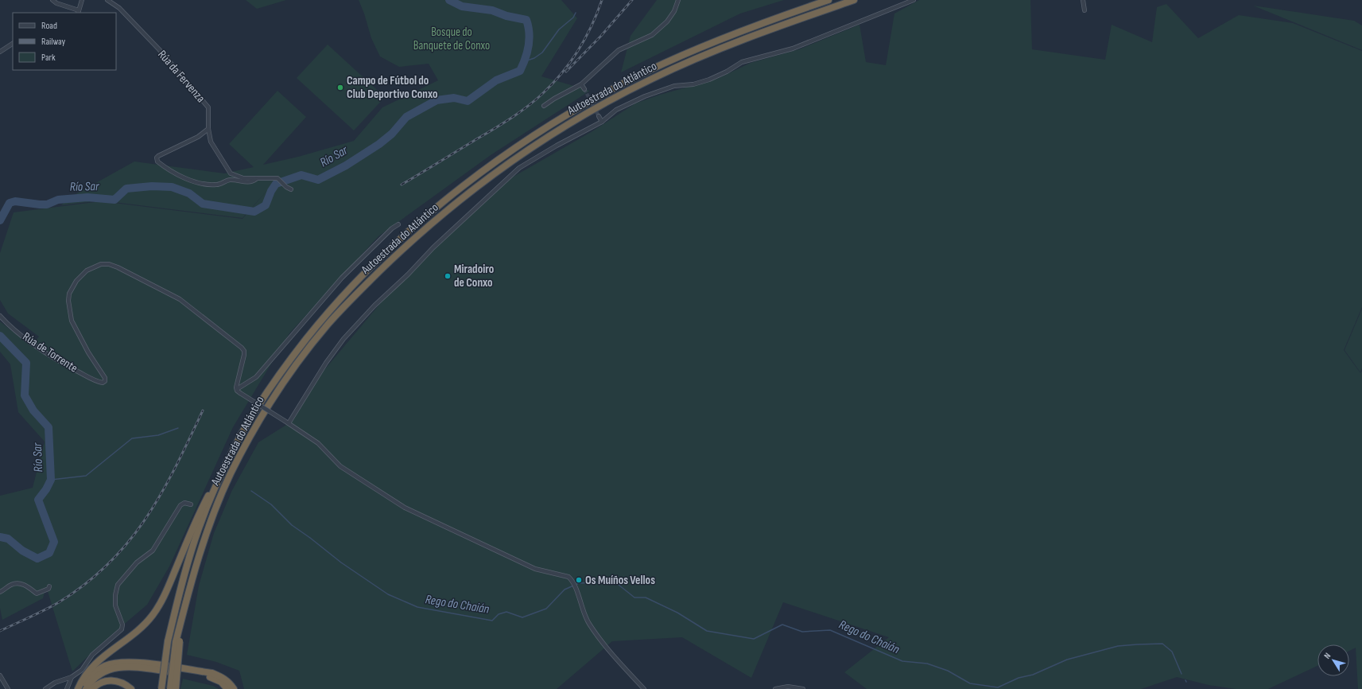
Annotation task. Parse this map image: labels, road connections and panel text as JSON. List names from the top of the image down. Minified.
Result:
{"streets":{"highway":["Autoestrada do Atlántico"],"street":["Rúa da Fervenza","Rúa de Torrente"]},"water":["Río Sar","Rego do Chaián"],"parks":["Bosque do Banquete de Conxo"],"places":["Campo de Fútbol do Club Deportivo Conxo","Miradoiro de Conxo","Os Muíños Vellos"],"legend":["Road","Railway","Park"],"north":"top left"}
